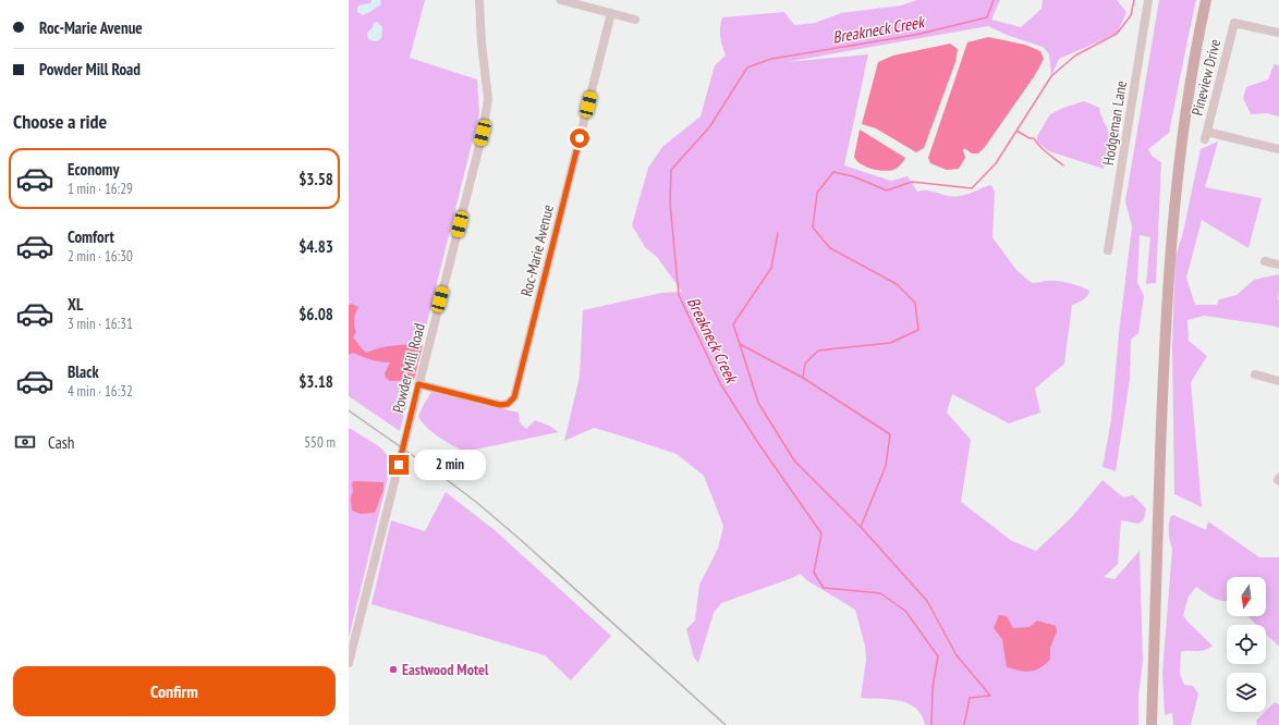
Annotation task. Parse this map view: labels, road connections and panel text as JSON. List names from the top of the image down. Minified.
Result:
{"streets":{"street":["Pineview Drive","Hodgeman Lane","Roc-Marie Avenue","Powder Mill Road"]},"crossings":[["Roc-Marie Avenue","Powder Mill Road"]],"water":["Breakneck Creek"],"places":["Eastwood Motel"],"north":"bottom","page":{"banner":["Roc-Marie Avenue","Powder Mill Road"],"heading":"Choose a ride","list":[{"name":"Economy","note":"1 min · 16:29","value":"$3.58"},{"name":"Comfort","note":"2 min · 16:30","value":"$4.83"},{"name":"XL","note":"3 min · 16:31","value":"$6.08"},{"name":"Black","note":"4 min · 16:32","value":"$3.18"}],"pay":["Cash","550 m"],"bubble":"2 min","buttons":"Confirm"}}
